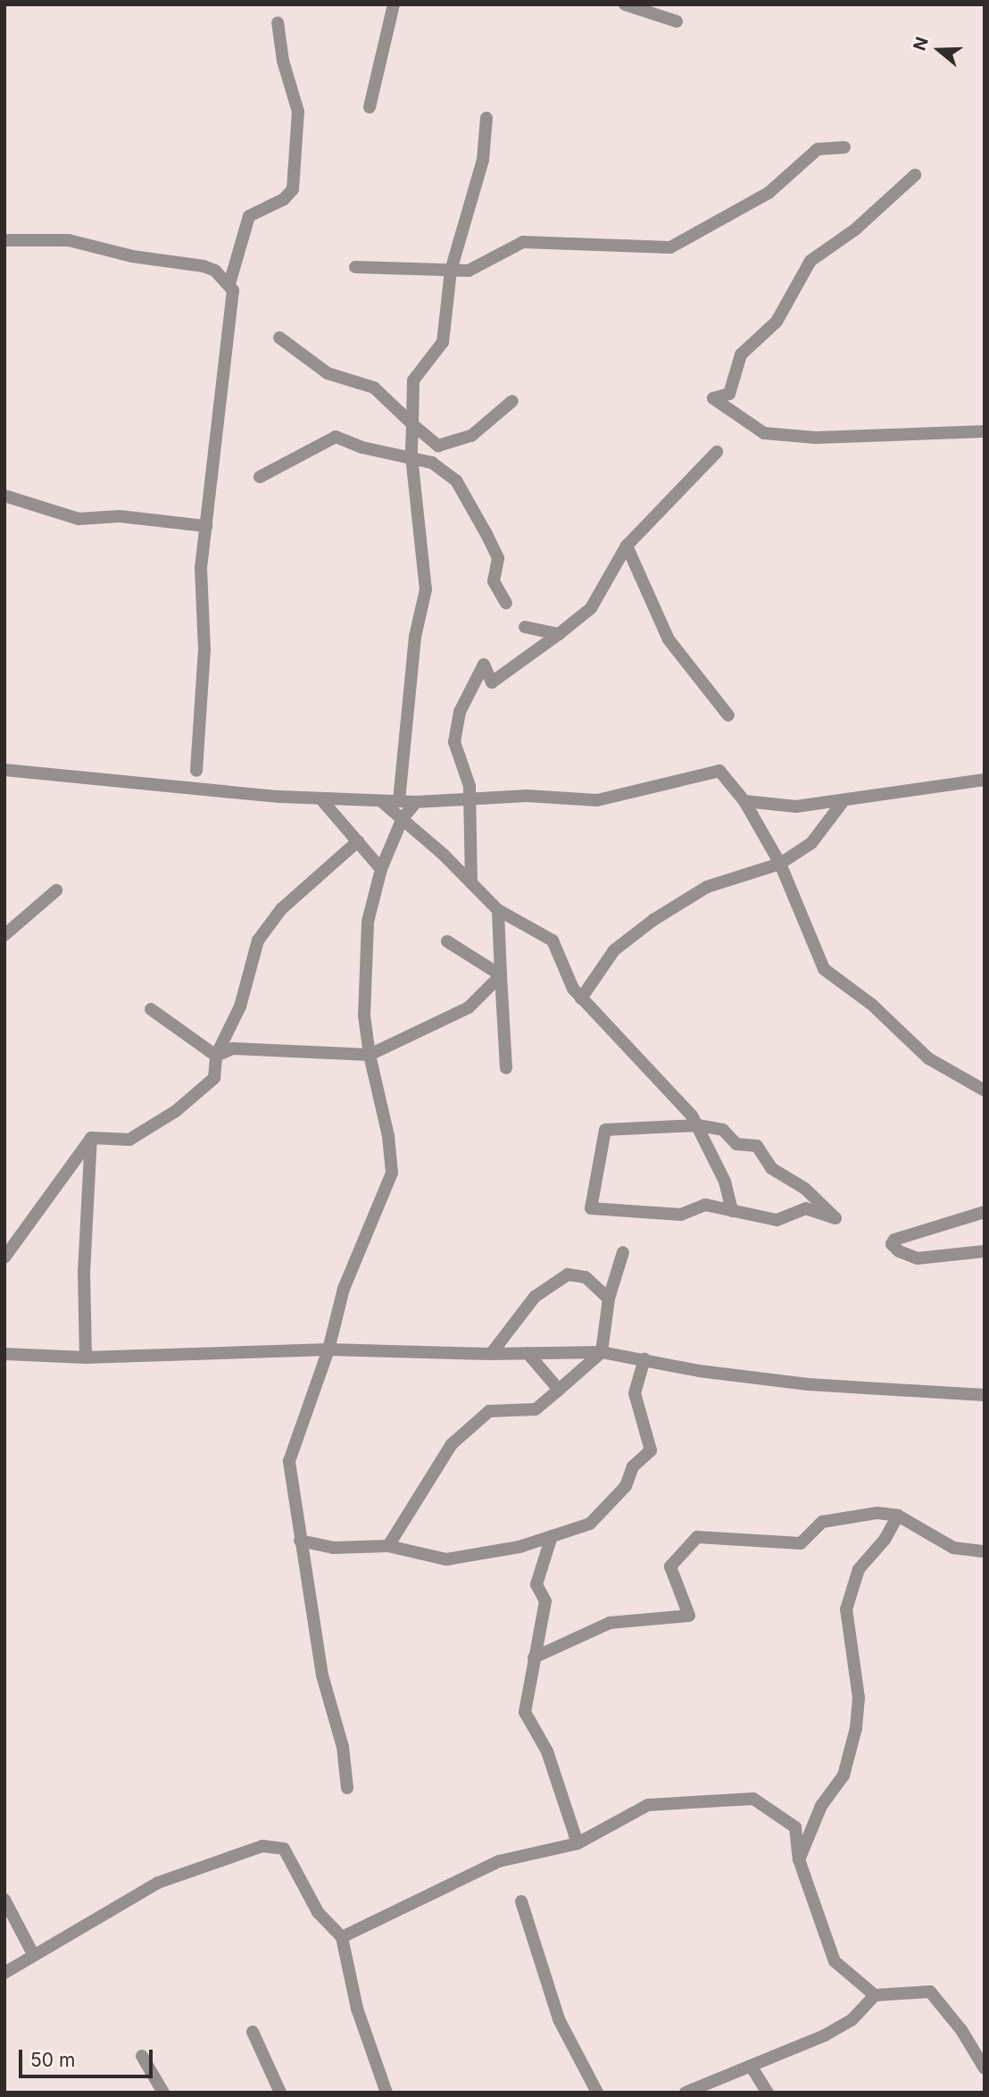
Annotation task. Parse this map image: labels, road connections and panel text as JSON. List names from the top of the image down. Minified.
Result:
{"scale_bar":"50 m","north":"left"}
